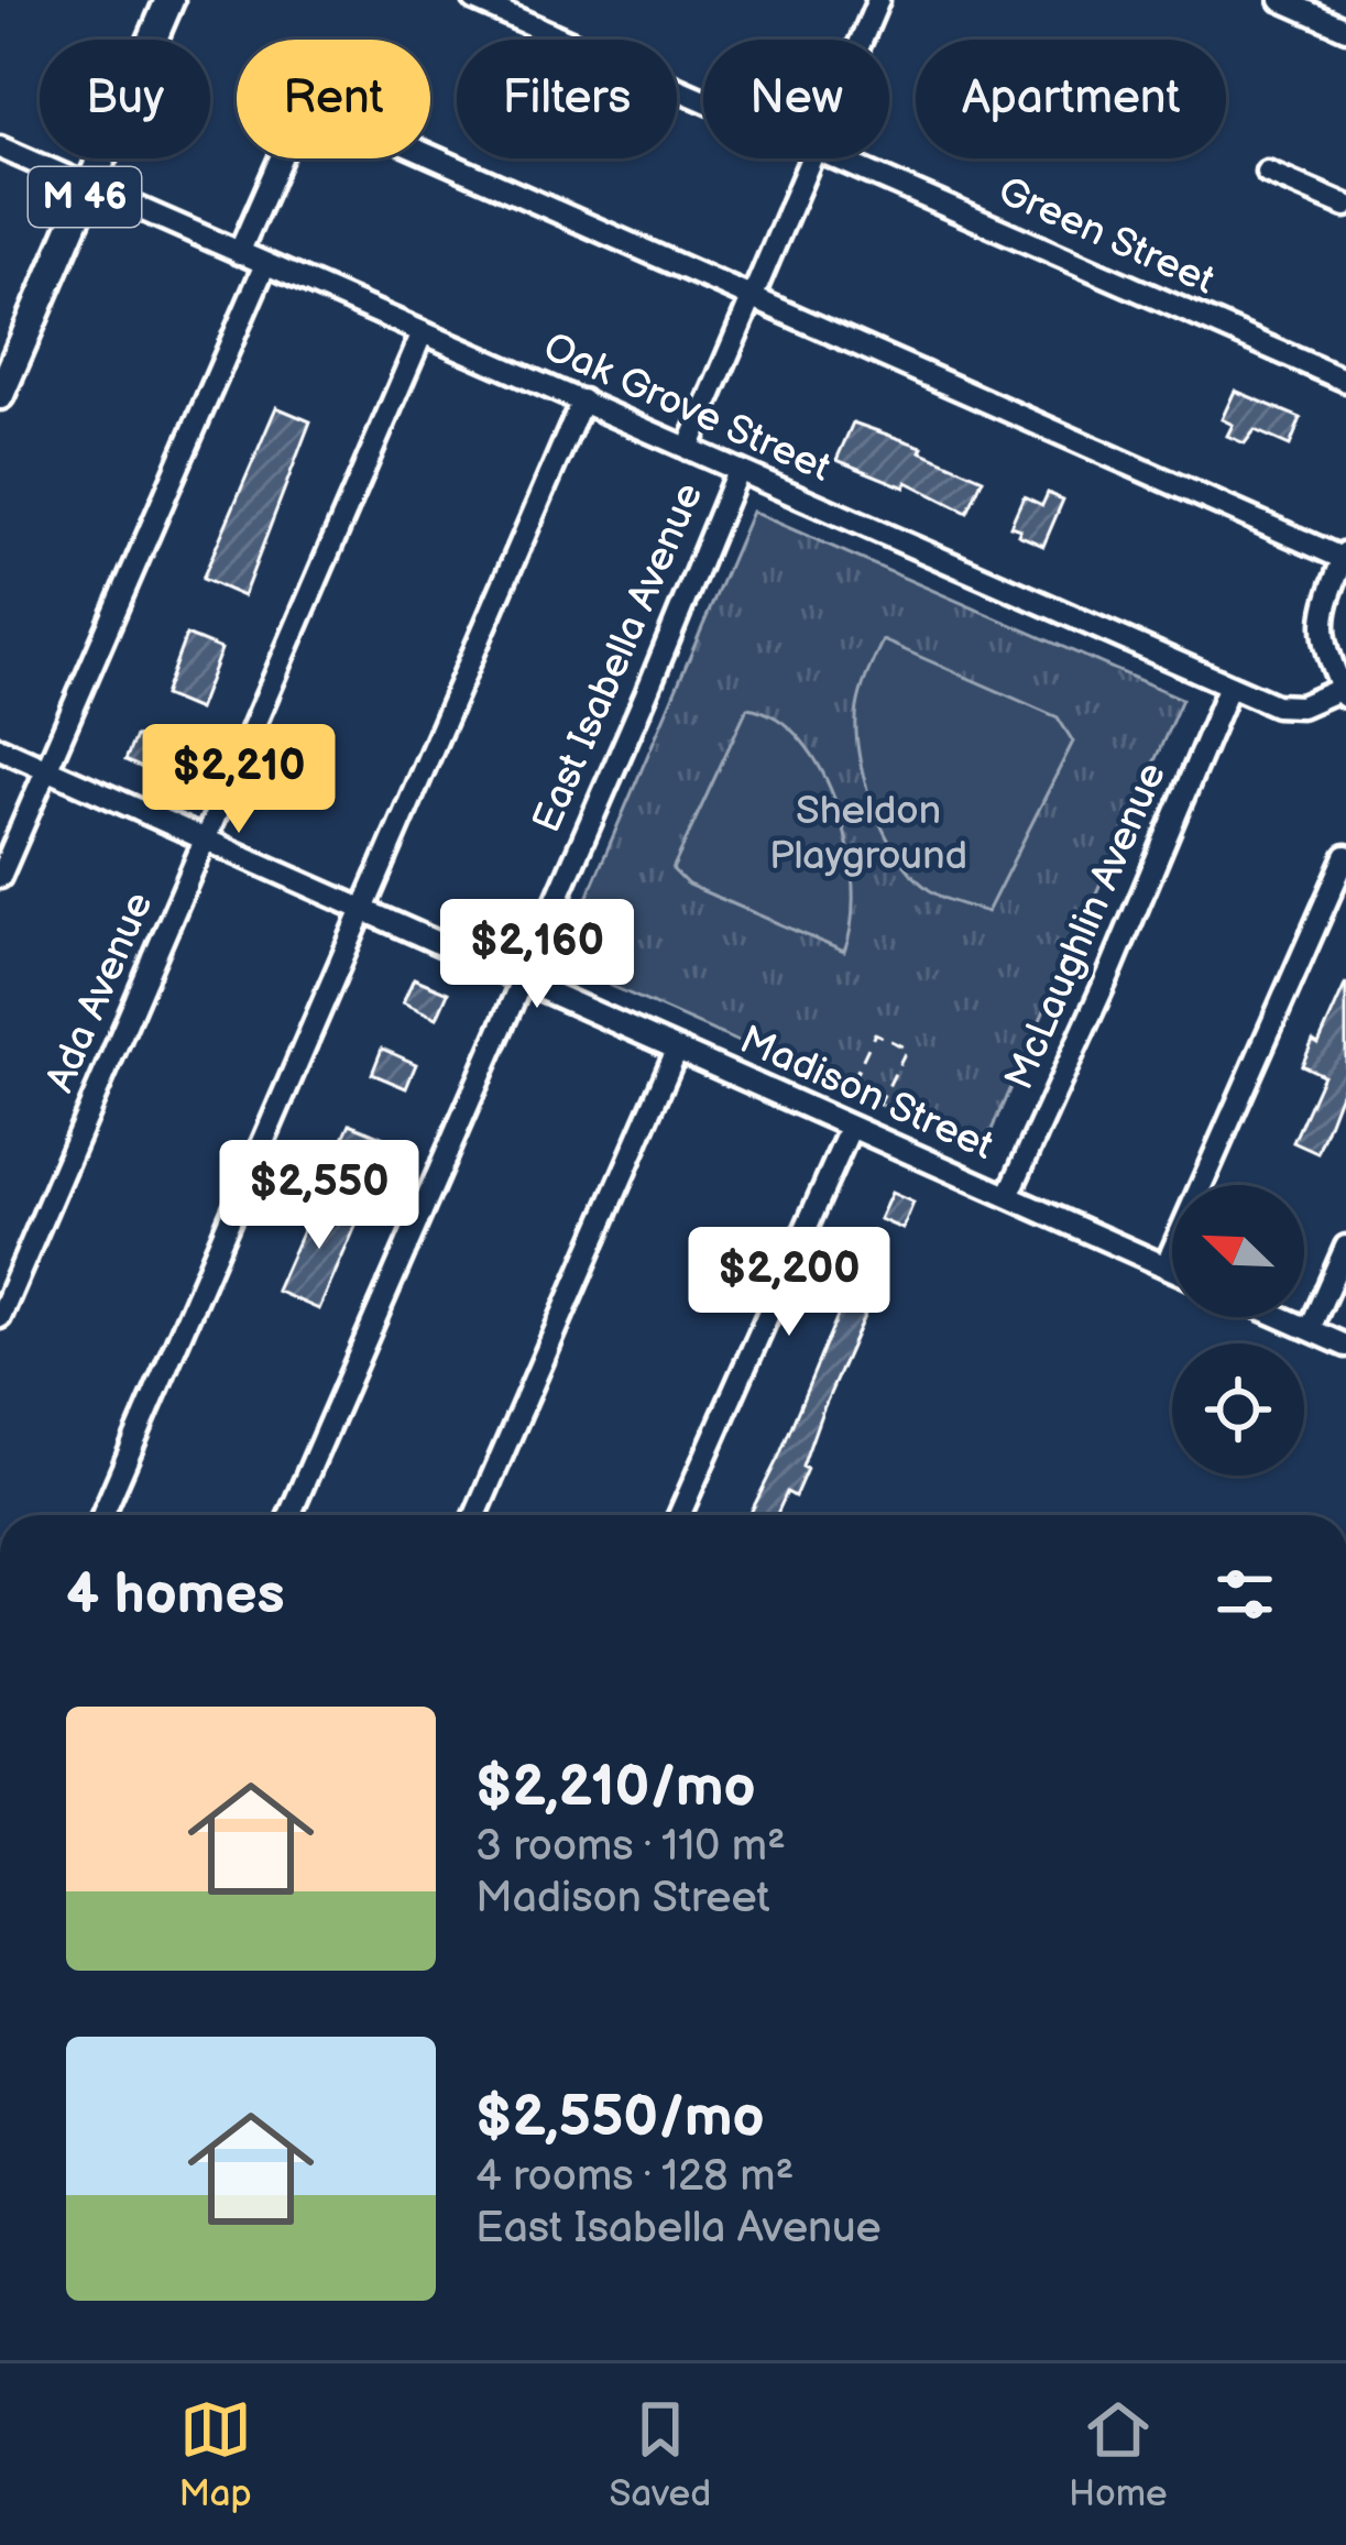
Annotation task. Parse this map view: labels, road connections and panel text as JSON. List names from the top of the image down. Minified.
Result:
{"streets":{"main road":["M 46"],"street":["Green Street","Oak Grove Street","East Isabella Avenue","McLaughlin Avenue","Ada Avenue","Madison Street"]},"crossings":[["M 46","Oak Grove Street"],["Oak Grove Street","East Isabella Avenue"],["Oak Grove Street","McLaughlin Avenue"],["Oak Grove Street","Ada Avenue"],["East Isabella Avenue","Madison Street"],["McLaughlin Avenue","Madison Street"],["Ada Avenue","Madison Street"]],"parks":["Sheldon Playground"],"north":"top left","page":{"chip":["Buy","Rent","Filters","New","Apartment"],"price":["$2,210","$2,160","$2,550","$2,200"],"heading":"4 homes","list":[{"name":"$2,210/mo","note":"3 rooms · 110 m² · Madison Street"},{"name":"$2,550/mo","note":"4 rooms · 128 m² · East Isabella Avenue"}],"tabs":["Map","Saved","Home"]}}
